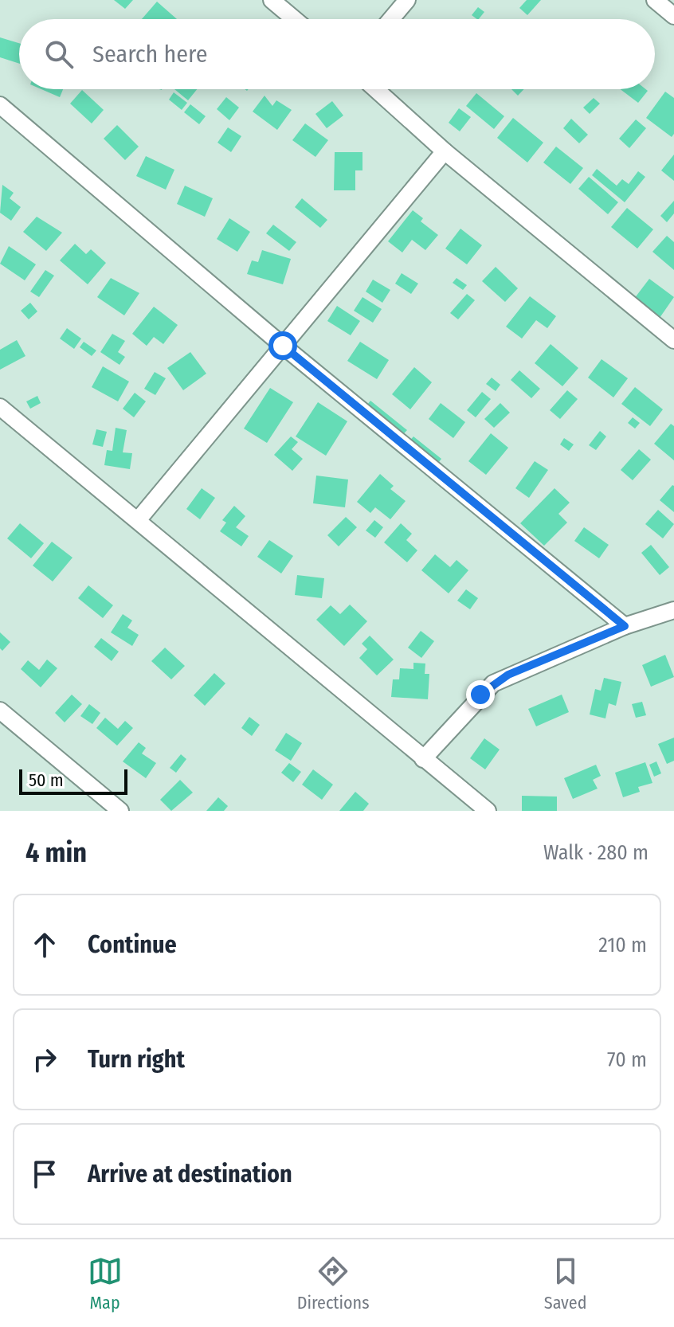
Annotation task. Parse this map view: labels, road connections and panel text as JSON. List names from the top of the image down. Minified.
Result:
{"scale_bar":"50 m","page":{"search":"Search here","scale":"50 m","heading":["4 min","Walk · 280 m"],"list":[["Continue","210 m"],["Turn right","70 m"],"Arrive at destination"],"nav":["Map","Directions","Saved"]}}
